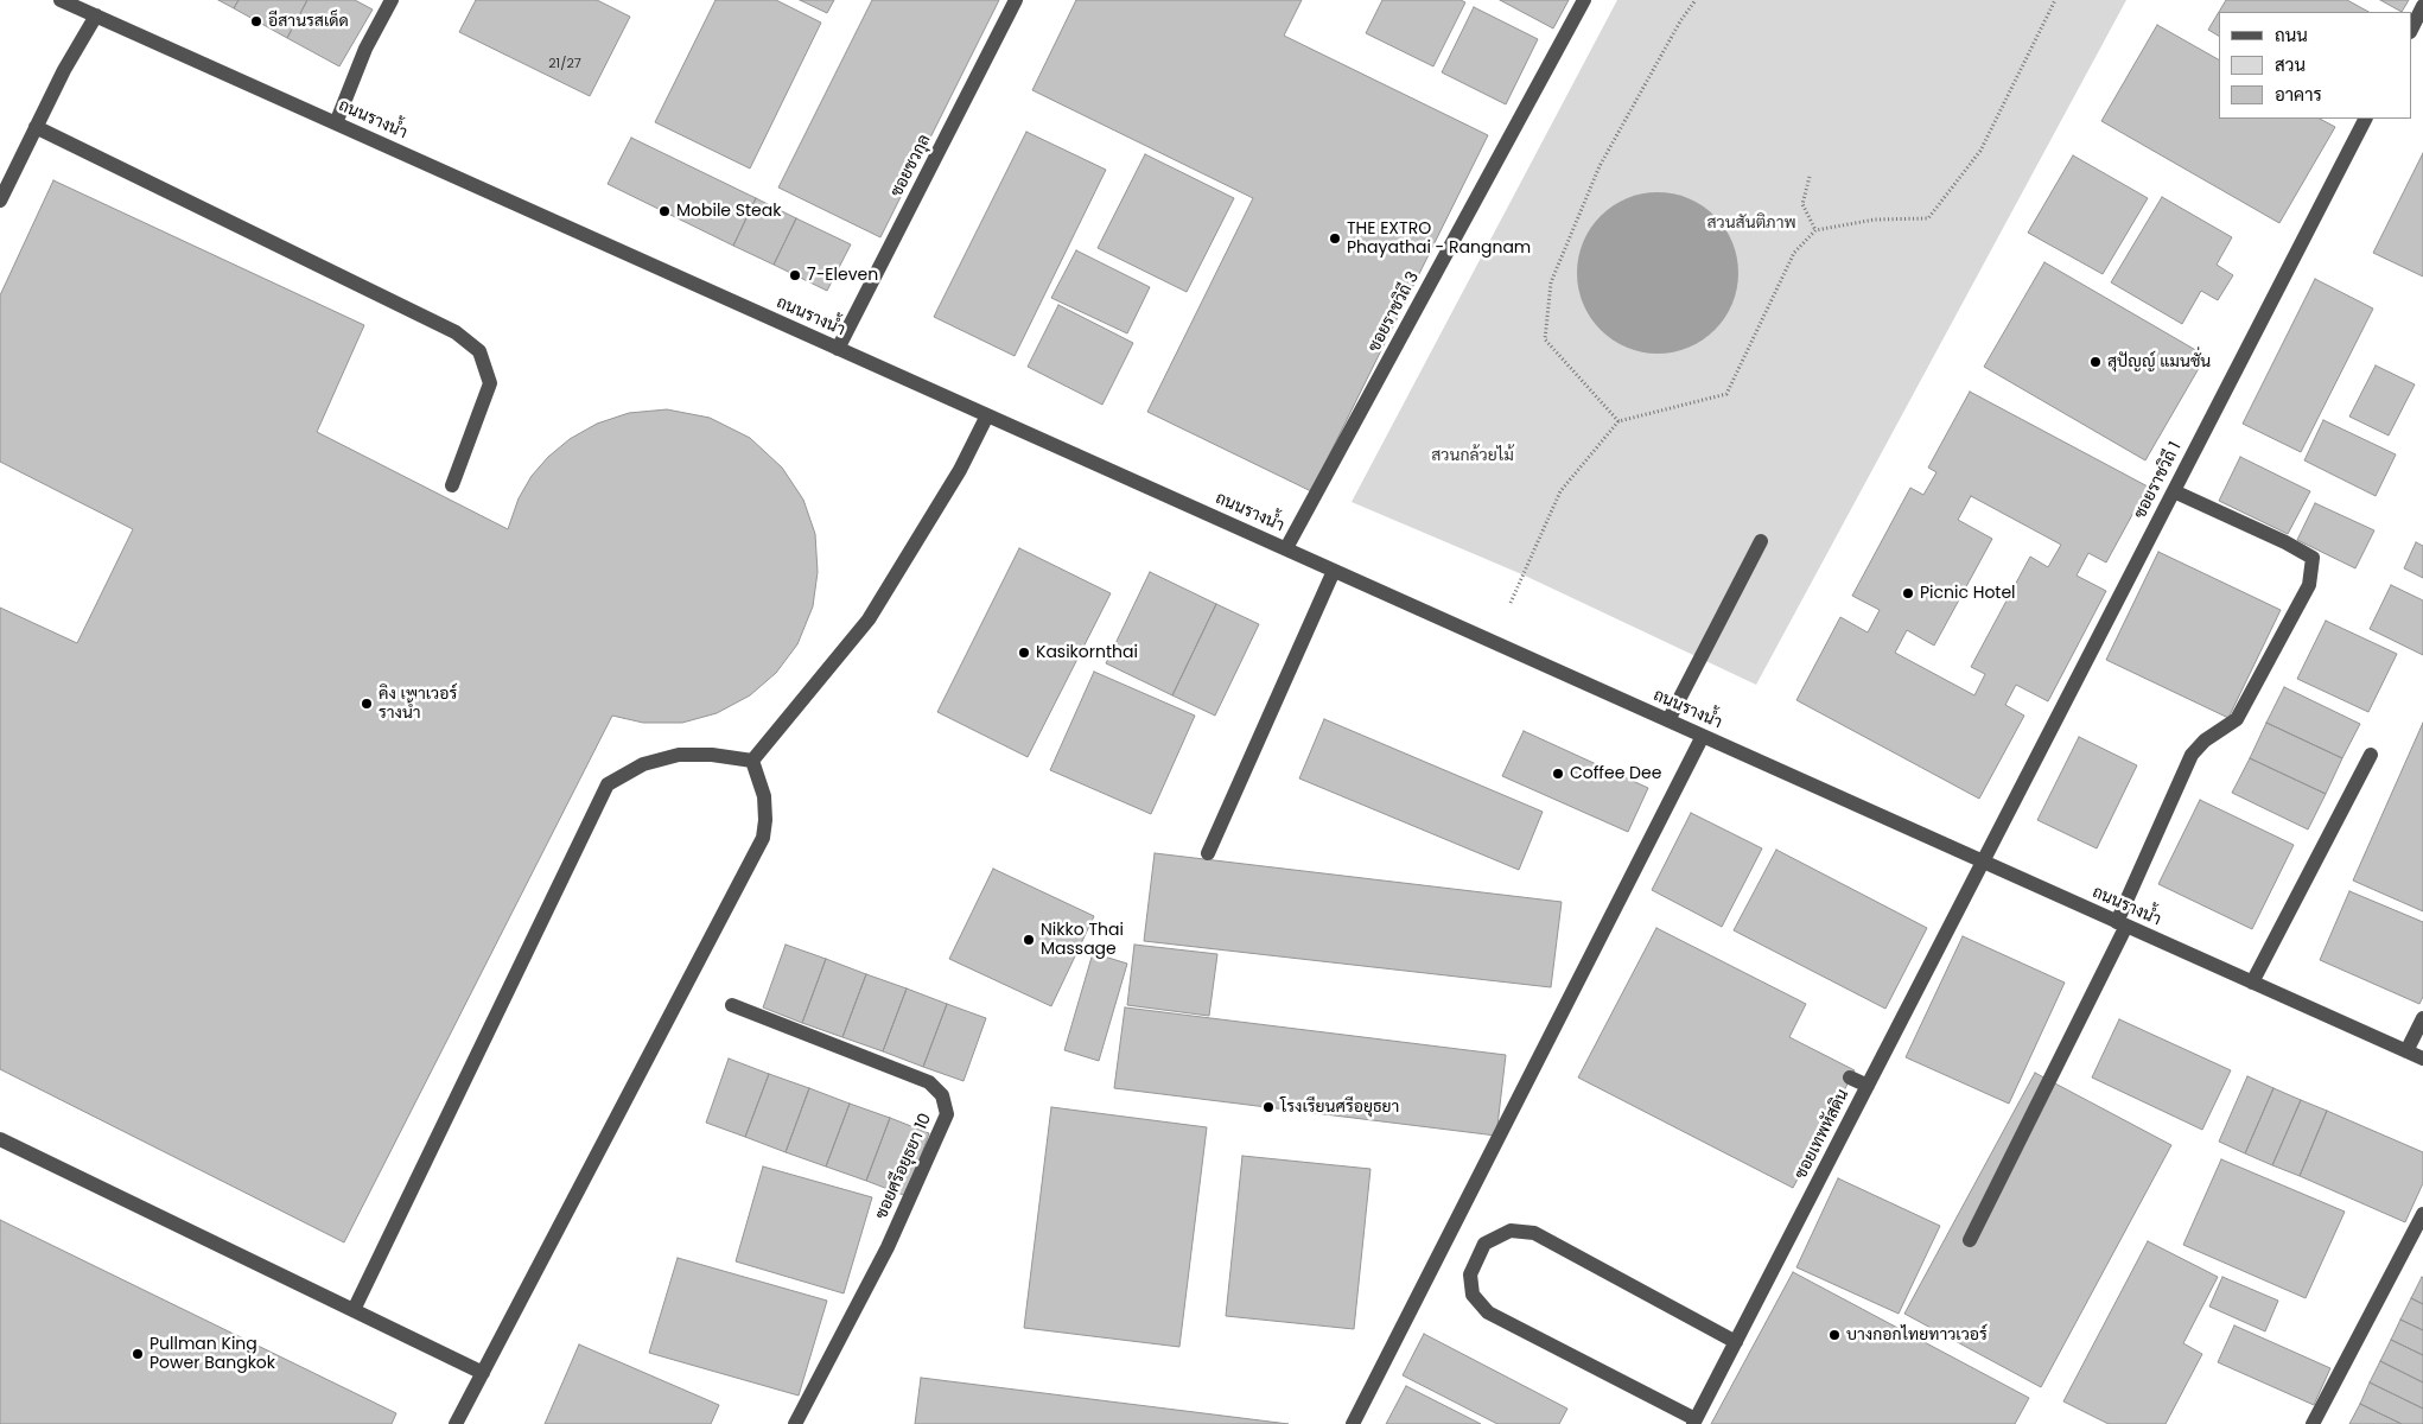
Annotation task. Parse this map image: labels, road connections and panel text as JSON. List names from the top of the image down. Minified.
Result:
{"streets":{"street":["ถนนรางน้ำ","ซอยชวกุล","ซอยราชวิถี 3","ซอยราชวิถี 1","ซอยเทพหัสดิน","ซอยศรีอยุธยา 10"]},"crossings":[["ถนนรางน้ำ","ซอยชวกุล"],["ถนนรางน้ำ","ซอยราชวิถี 3"],["ถนนรางน้ำ","ซอยราชวิถี 1"],["ถนนรางน้ำ","ซอยเทพหัสดิน"],["ซอยราชวิถี 1","ซอยเทพหัสดิน"]],"parks":["สวนสันติภาพ","สวนกล้วยไม้"],"places":["อีสานรสเด็ด","Mobile Steak","THE EXTRO Phayathai - Rangnam","7-Eleven","สุปัญญ์ แมนชั่น","Picnic Hotel","Kasikornthai","คิง เพาเวอร์ รางน้ำ","Coffee Dee","Nikko Thai Massage","โรงเรียนศรีอยุธยา","บางกอกไทยทาวเวอร์","Pullman King Power Bangkok"],"house_numbers":["21/27"],"legend":["ถนน","สวน","อาคาร"]}
